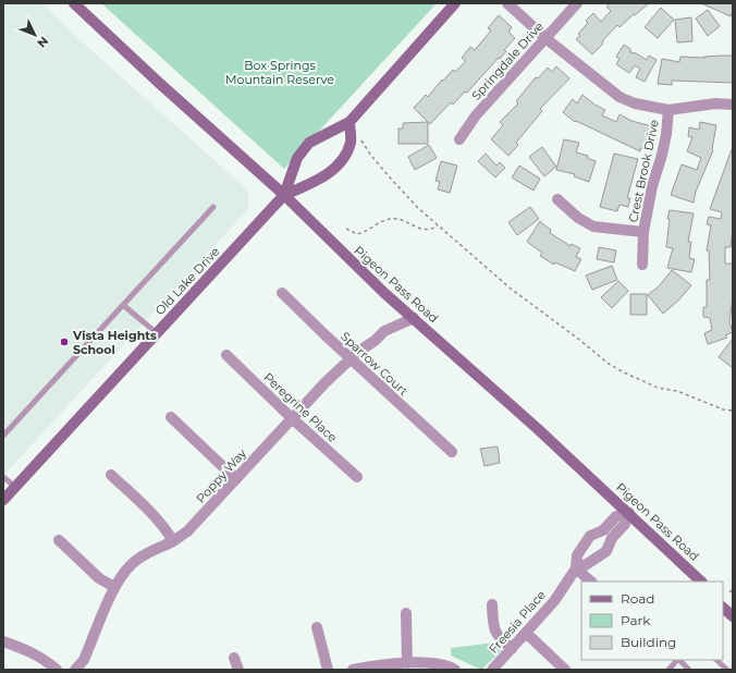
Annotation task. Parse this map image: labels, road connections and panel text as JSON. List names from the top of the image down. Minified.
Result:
{"streets":{"main road":["Old Lake Drive","Pigeon Pass Road"],"street":["Springdale Drive","Crest Brook Drive","Sparrow Court","Peregrine Place","Poppy Way","Freesia Place"]},"crossings":[["Old Lake Drive","Pigeon Pass Road"],["Pigeon Pass Road","Poppy Way"],["Sparrow Court","Poppy Way"],["Peregrine Place","Poppy Way"]],"parks":["Box Springs Mountain Reserve"],"places":["Vista Heights School"],"legend":["Road","Park","Building"],"north":"bottom right"}
